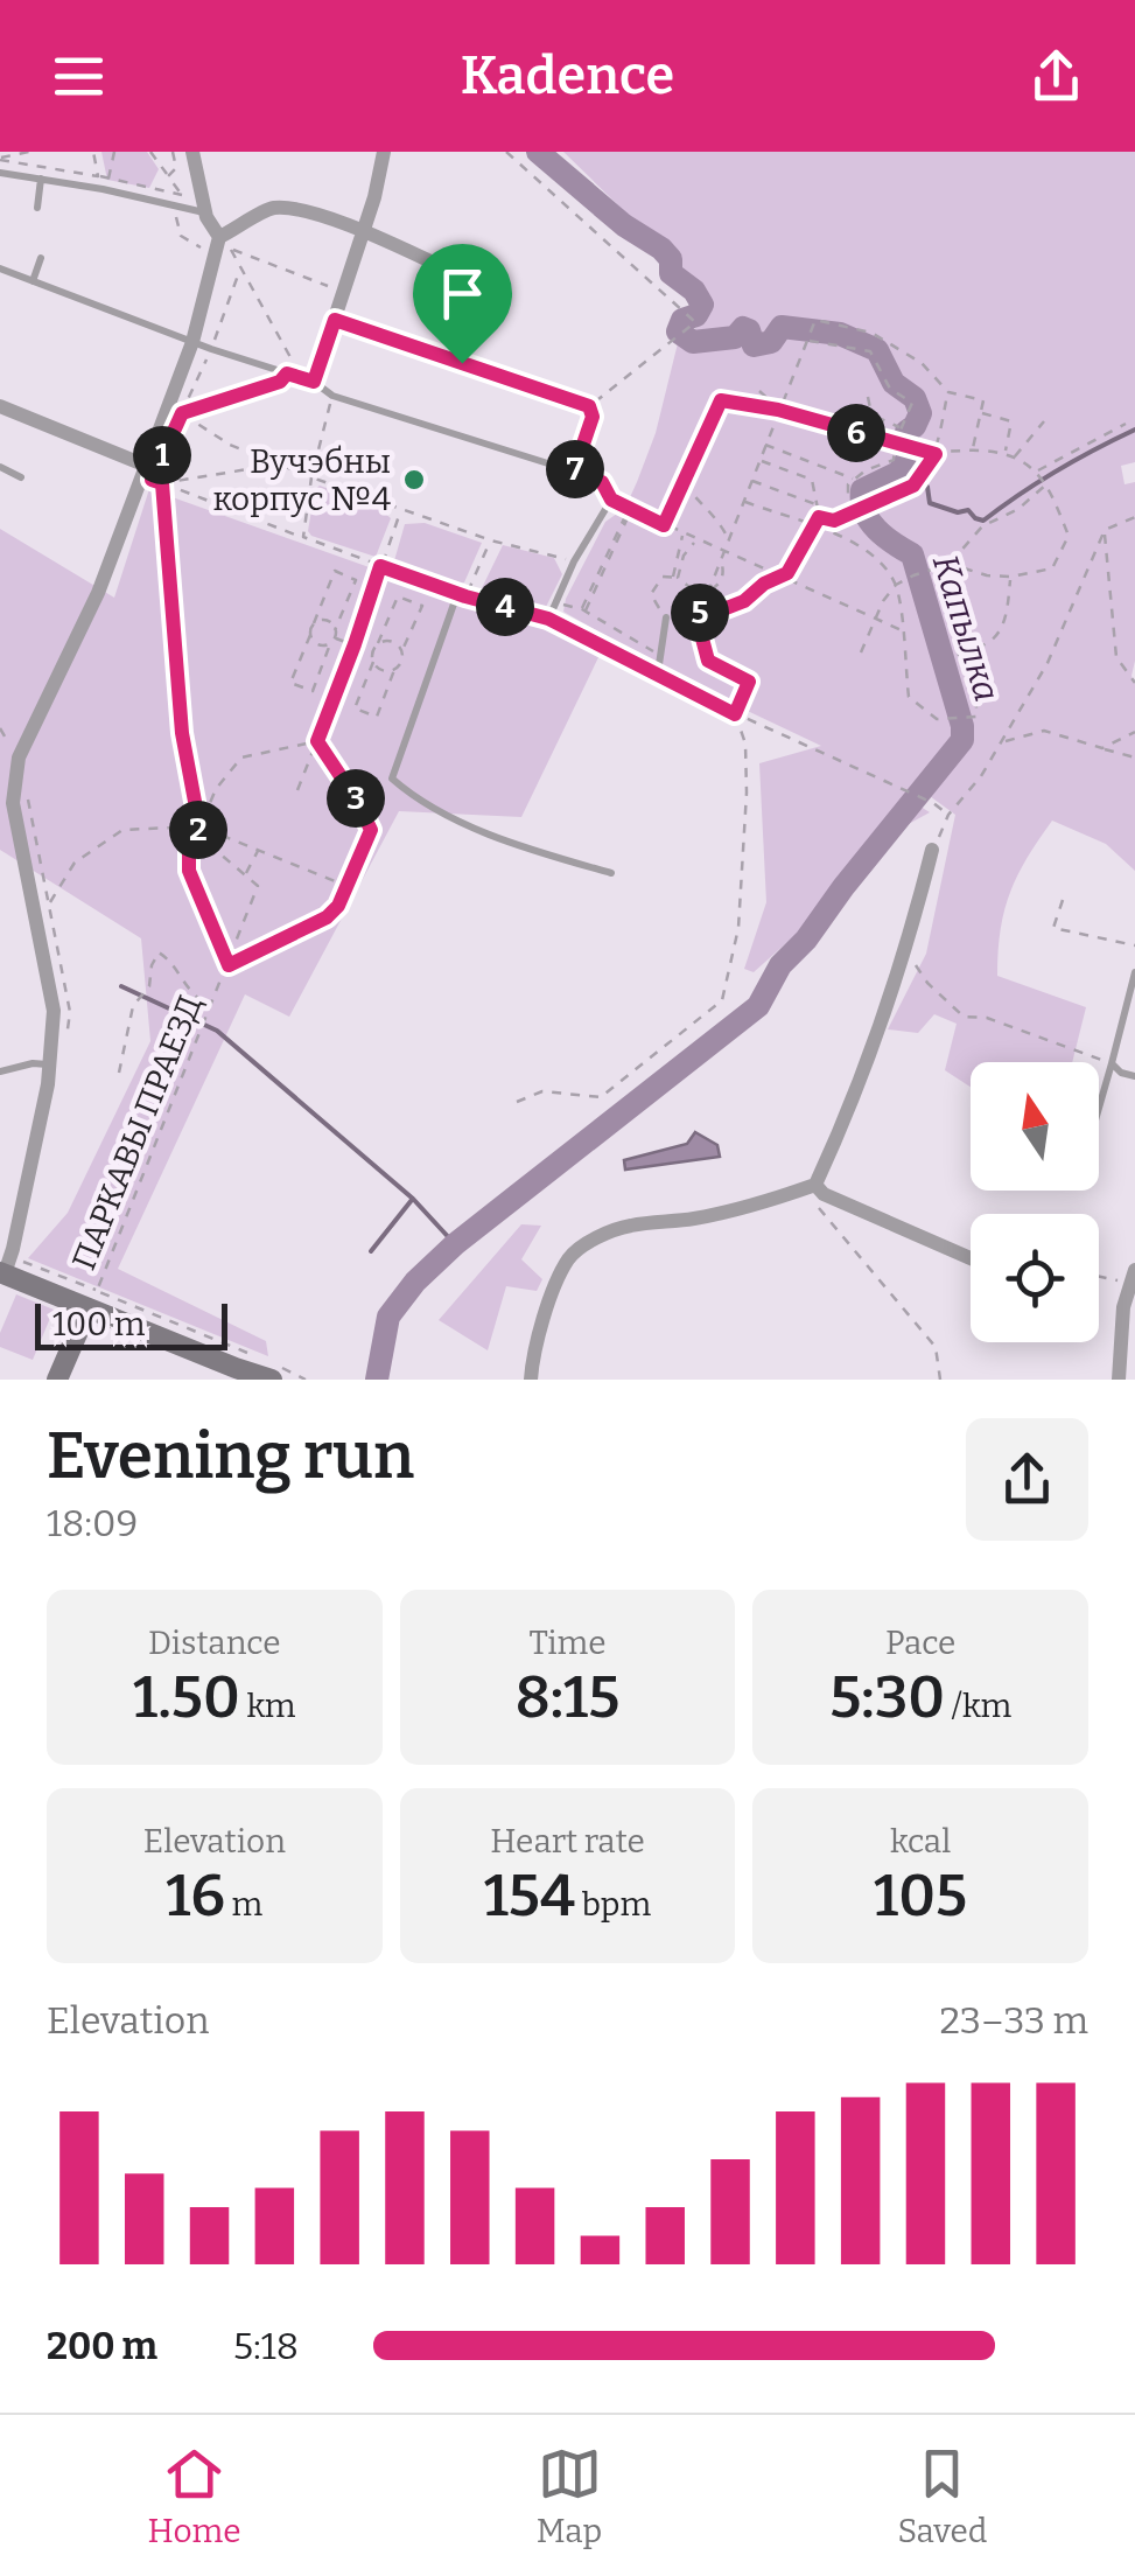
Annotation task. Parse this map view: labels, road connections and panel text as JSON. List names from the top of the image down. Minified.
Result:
{"streets":{"path":["ПАРКАВЫ ПРАЕЗД"]},"water":["Капылка"],"places":["Вучэбны корпус №4"],"scale_bar":"100 m","north":"top","page":{"header":"Kadence","pins":["6","1","7","4","5","3","2"],"scale":"100 m","heading":["Evening run","18:09"],"stats":[["Distance","1.50 km"],["Time","8:15"],["Pace","5:30 /km"],["Elevation","16 m"],["Heart rate","154 bpm"],["kcal","105"]],"chart":["Elevation","23–33 m"],"list":[{"name":"200 m","note":"5:18"}],"tabs":["Home","Map","Saved"]}}
